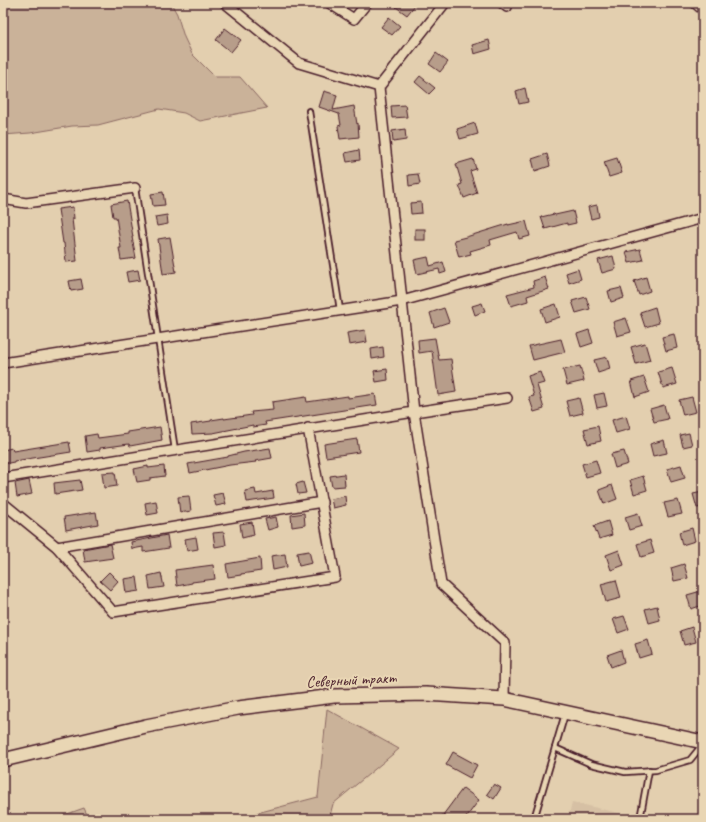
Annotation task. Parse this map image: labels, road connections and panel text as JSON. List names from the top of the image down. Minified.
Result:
{"streets":{"main road":["Северный тракт"]}}
